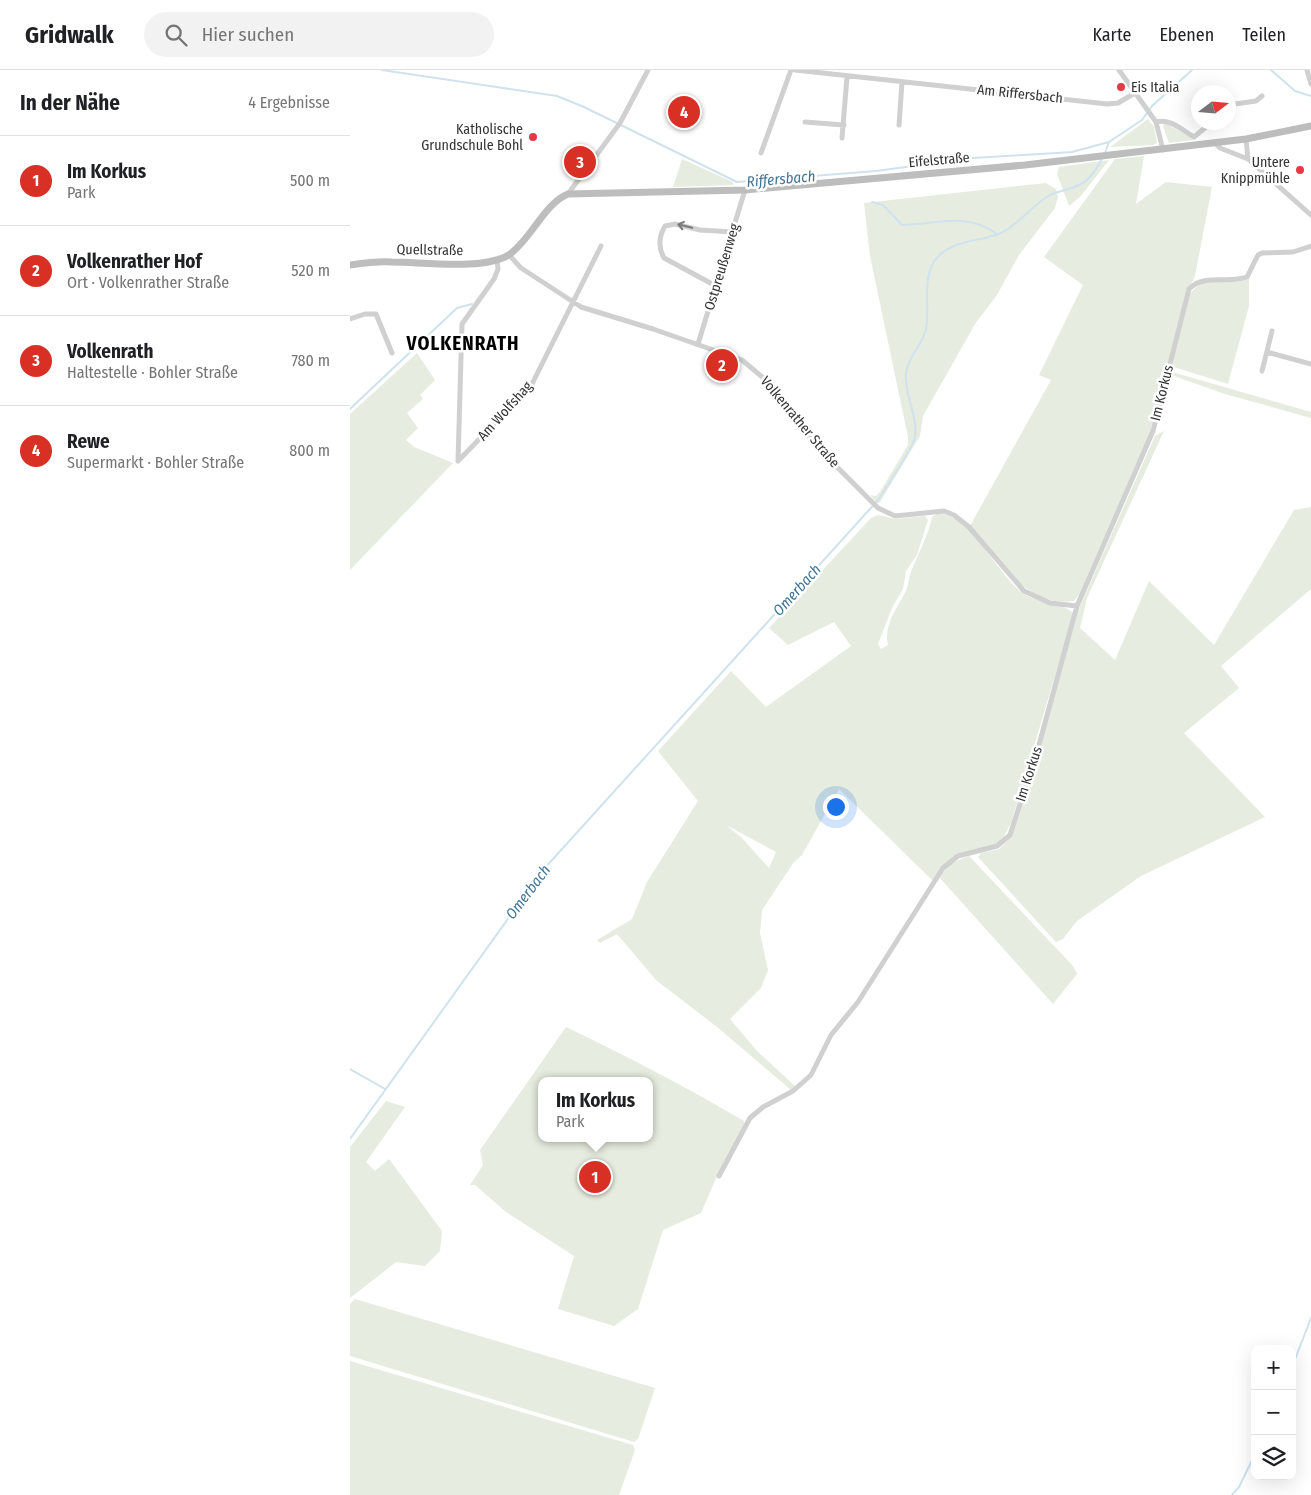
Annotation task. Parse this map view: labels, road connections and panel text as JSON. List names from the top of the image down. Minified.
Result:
{"streets":{"main road":["Eifelstraße","Quellstraße"],"street":["Am Riffersbach","Ostpreußenweg","Im Korkus","Am Wolfshag","Volkenrather Straße"]},"crossings":[["Eifelstraße","Ostpreußenweg"],["Quellstraße","Am Wolfshag"],["Quellstraße","Volkenrather Straße"],["Ostpreußenweg","Volkenrather Straße"],["Im Korkus","Volkenrather Straße"],["Am Wolfshag","Volkenrather Straße"]],"districts":["VOLKENRATH"],"water":["Riffersbach","Omerbach"],"places":["Eis Italia","Katholische Grundschule Bohl","Untere Knippmühle"],"north":"right","page":{"header":"Gridwalk","search":"Hier suchen","nav":["Karte","Ebenen","Teilen"],"heading":["In der Nähe","4 Ergebnisse"],"pins":["4","3","2","1"],"list":[{"mark":"1","name":"Im Korkus","note":"Park","value":"500 m"},{"mark":"2","name":"Volkenrather Hof","note":"Ort · Volkenrather Straße","value":"520 m"},{"mark":"3","name":"Volkenrath","note":"Haltestelle · Bohler Straße","value":"780 m"},{"mark":"4","name":"Rewe","note":"Supermarkt · Bohler Straße","value":"800 m"}],"popup":["Im Korkus","Park"],"map_buttons":["+","−"]}}
